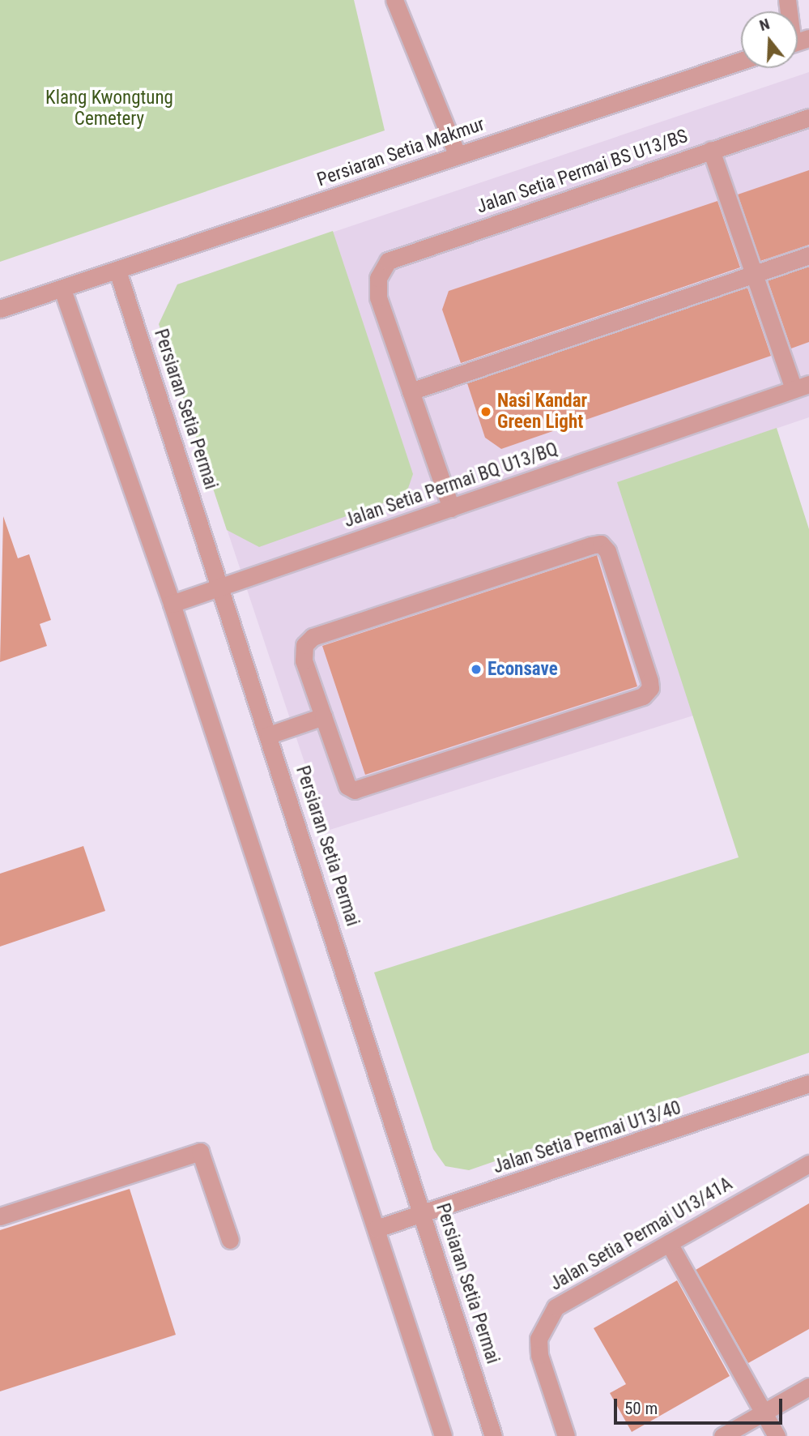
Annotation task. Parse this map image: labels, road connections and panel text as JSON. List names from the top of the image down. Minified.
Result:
{"streets":{"street":["Persiaran Setia Makmur","Jalan Setia Permai BS U13/BS","Persiaran Setia Permai","Jalan Setia Permai BQ U13/BQ","Jalan Setia Permai U13/40","Jalan Setia Permai U13/41A"]},"crossings":[["Persiaran Setia Makmur","Persiaran Setia Permai"],["Persiaran Setia Permai","Jalan Setia Permai BQ U13/BQ"],["Persiaran Setia Permai","Jalan Setia Permai U13/40"]],"parks":["Klang Kwongtung Cemetery"],"places":["Nasi Kandar Green Light","Econsave"],"scale_bar":"50 m","north":"top"}
